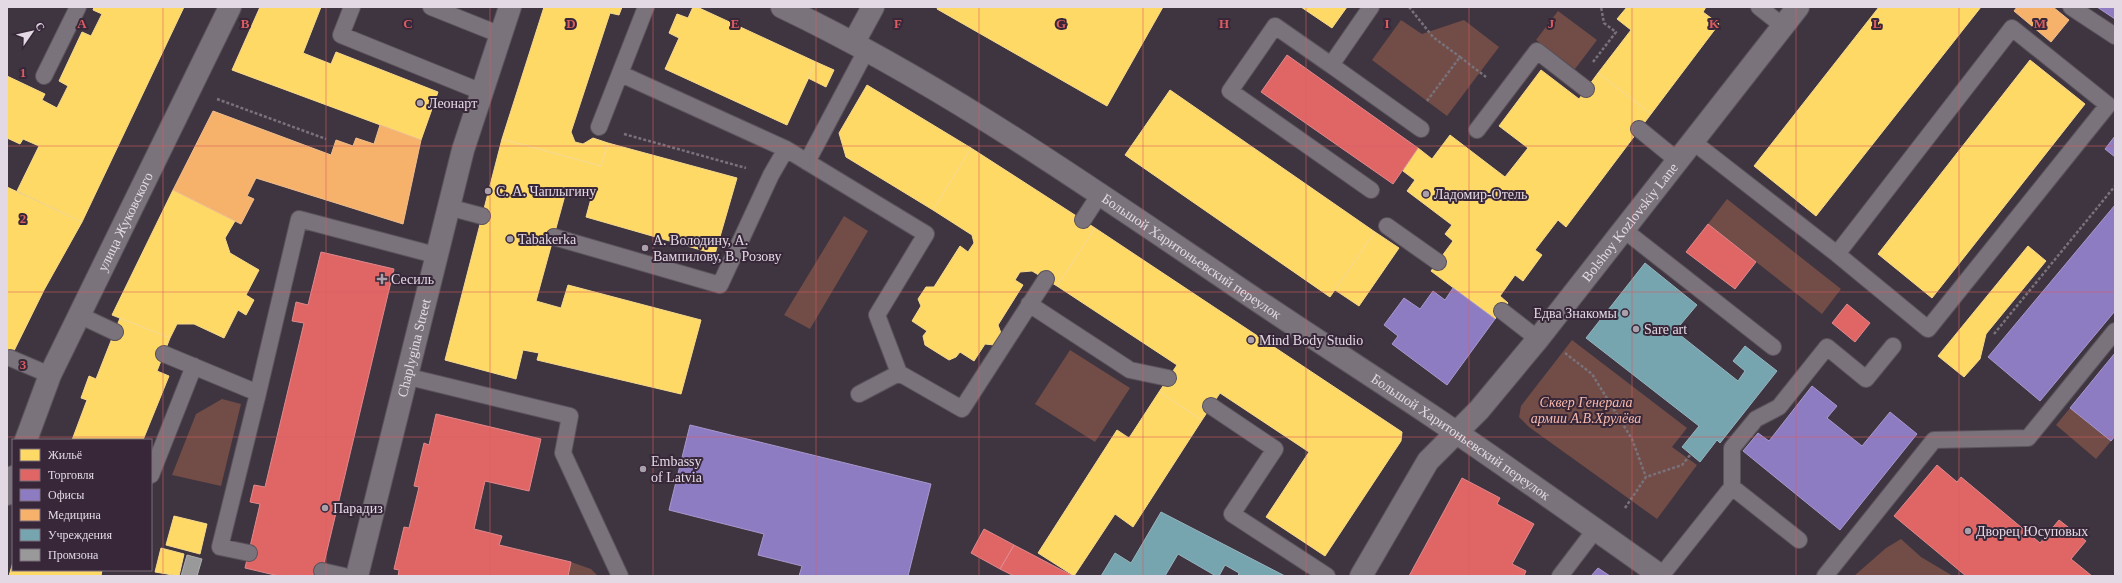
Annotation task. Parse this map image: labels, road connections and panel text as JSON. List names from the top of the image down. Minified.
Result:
{"streets":{"street":["улица Жуковского","Bolshoy Kozlovskiy Lane","Большой Харитоньевский переулок","Chaplygina Street"]},"crossings":[["Bolshoy Kozlovskiy Lane","Большой Харитоньевский переулок"]],"parks":["Сквер Генерала армии А.В.Хрулёва"],"places":{"other":["Леонарт","С. А. Чаплыгину","Ладомир-Отель","Tabakerka","А. Володину, А. Вампилову, В. Розову","Едва Знакомы","Sare art","Mind Body Studio","Embassy of Latvia","Парадиз","Дворец Юсуповых"],"health":["Сесиль"]},"legend":["Жильё","Торговля","Офисы","Медицина","Учреждения","Промзона"],"north":"top right","grid":{"columns":["A","B","C","D","E","F","G","H","I","J","K","L","M"],"rows":["1","2","3"]}}
